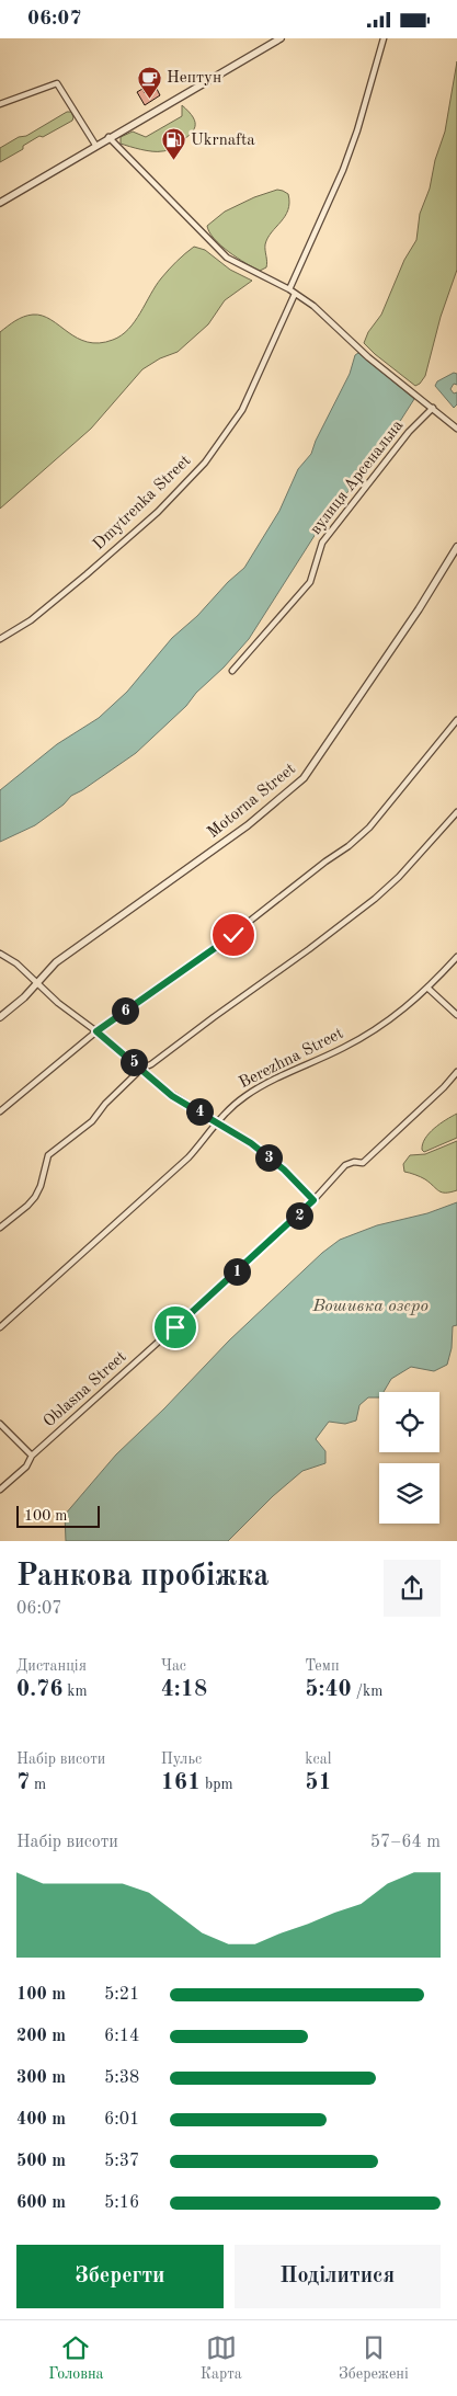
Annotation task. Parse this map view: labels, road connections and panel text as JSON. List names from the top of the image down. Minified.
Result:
{"streets":{"street":["вулиця Арсенальна","Dmytrenka Street","Motorna Street","Berezhna Street","Oblasna Street"]},"water":["Вошивка озеро"],"places":{"cafe":["Нептун"],"fuel station":["Ukrnafta"]},"scale_bar":"100 m","page":{"status":"06:07","pins":["6","5","4","3","2","1"],"scale":"100 m","heading":["Ранкова пробіжка","06:07"],"stats":[["Дистанція","0.76 km"],["Час","4:18"],["Темп","5:40 /km"],["Набір висоти","7 m"],["Пульс","161 bpm"],["kcal","51"]],"chart":["Набір висоти","57–64 m"],"list":[{"name":"100 m","note":"5:21"},{"name":"200 m","note":"6:14"},{"name":"300 m","note":"5:38"},{"name":"400 m","note":"6:01"},{"name":"500 m","note":"5:37"},{"name":"600 m","note":"5:16"}],"buttons":["Зберегти","Поділитися"],"tabs":["Головна","Карта","Збережені"]}}
